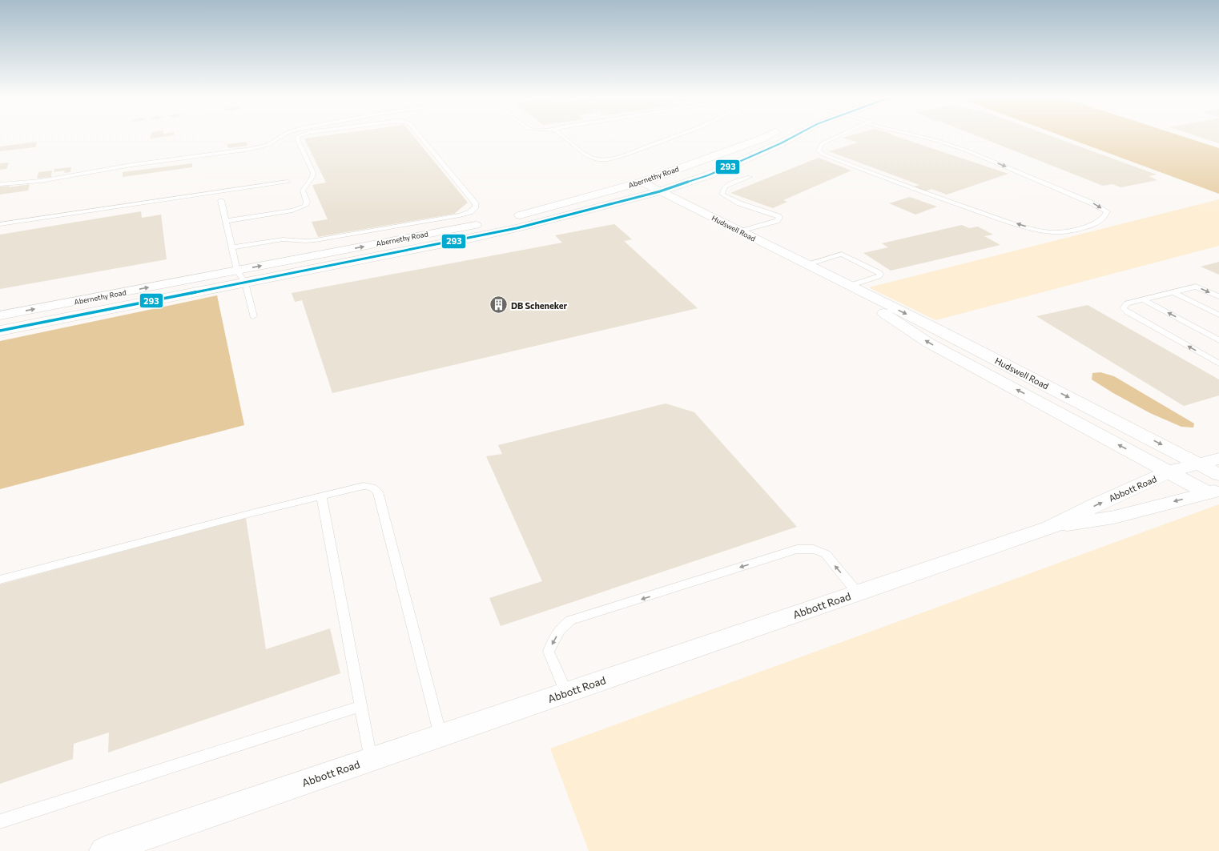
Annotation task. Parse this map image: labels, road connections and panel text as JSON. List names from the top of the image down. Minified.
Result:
{"streets":{"main road":["Abernethy Road"],"street":["Hudswell Road","Abbott Road"]},"crossings":[["Abernethy Road","Hudswell Road"],["Hudswell Road","Abbott Road"]],"places":{"building":["DB Scheneker"]},"lines":["transit line 293"]}
